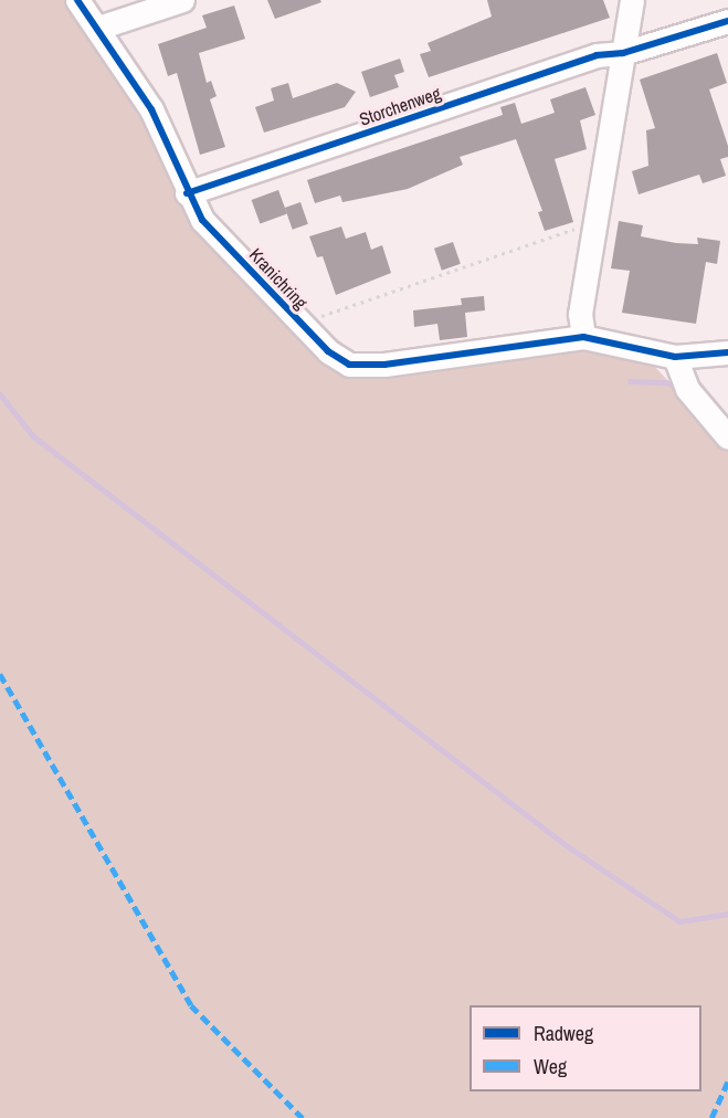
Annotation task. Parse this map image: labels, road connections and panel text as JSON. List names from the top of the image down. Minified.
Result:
{"streets":{"street":["Storchenweg","Kranichring"]},"crossings":[["Storchenweg","Kranichring"]],"legend":["Radweg","Weg"]}
